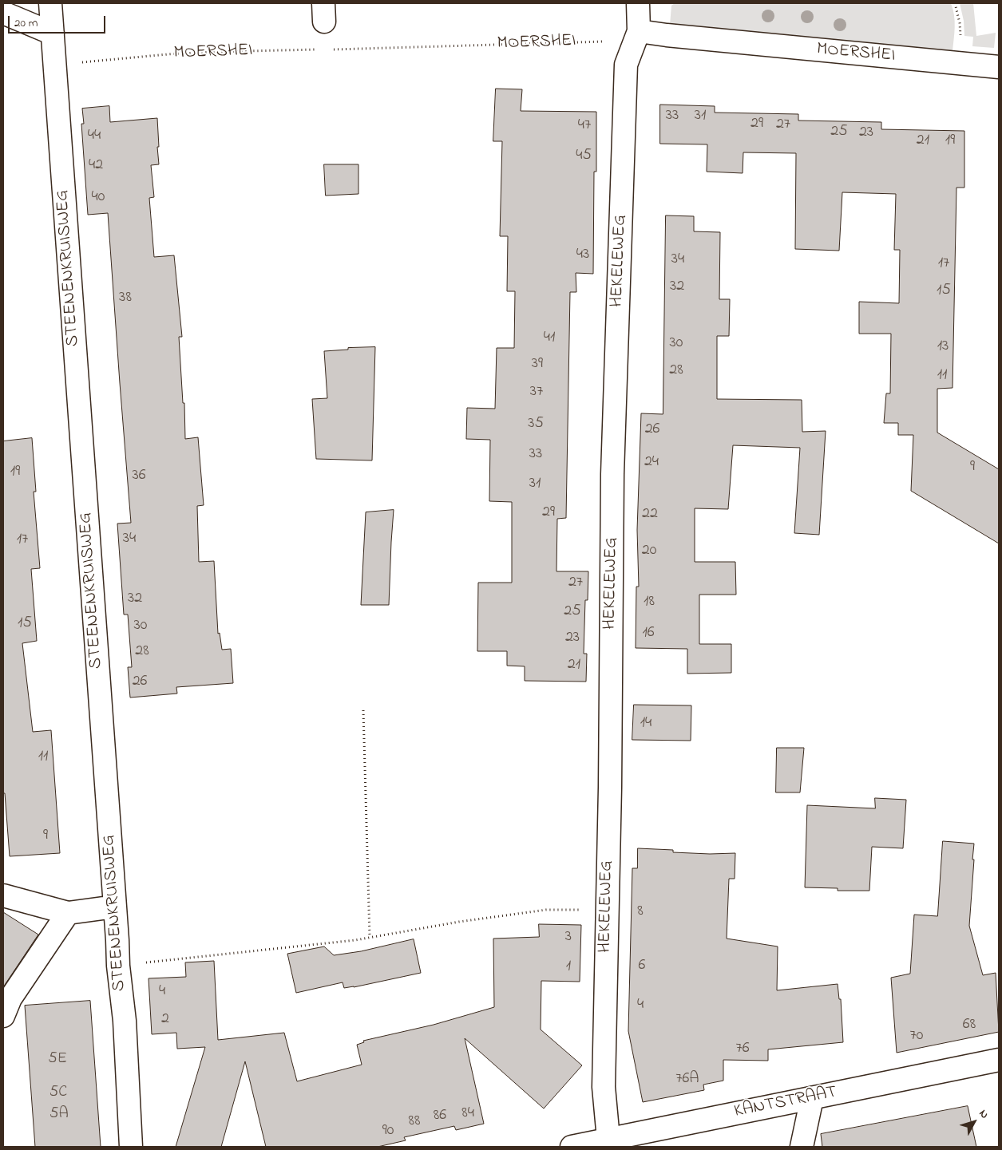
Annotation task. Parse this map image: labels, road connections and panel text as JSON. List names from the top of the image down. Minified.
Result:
{"streets":{"street":["MOERSHEI","HEKELEWEG","STEENENKRUISWEG","KANTSTRAAT"]},"crossings":[["MOERSHEI","HEKELEWEG"],["HEKELEWEG","KANTSTRAAT"]],"house_numbers":["33","31","29","27","47","25","23","44","21","19","45","42","40","43","34","17","32","15","38","41","30","13","39","28","11","37","35","26","33","24","9","19","36","31","29","22","34","17","20","27","32","18","25","15","30","16","23","28","21","26","14","11","9","8","3","6","1","4","4","2","68","70","76","5E","76A","5C","84","5A","86","88","90"],"scale_bar":"20 m","north":"top right"}
